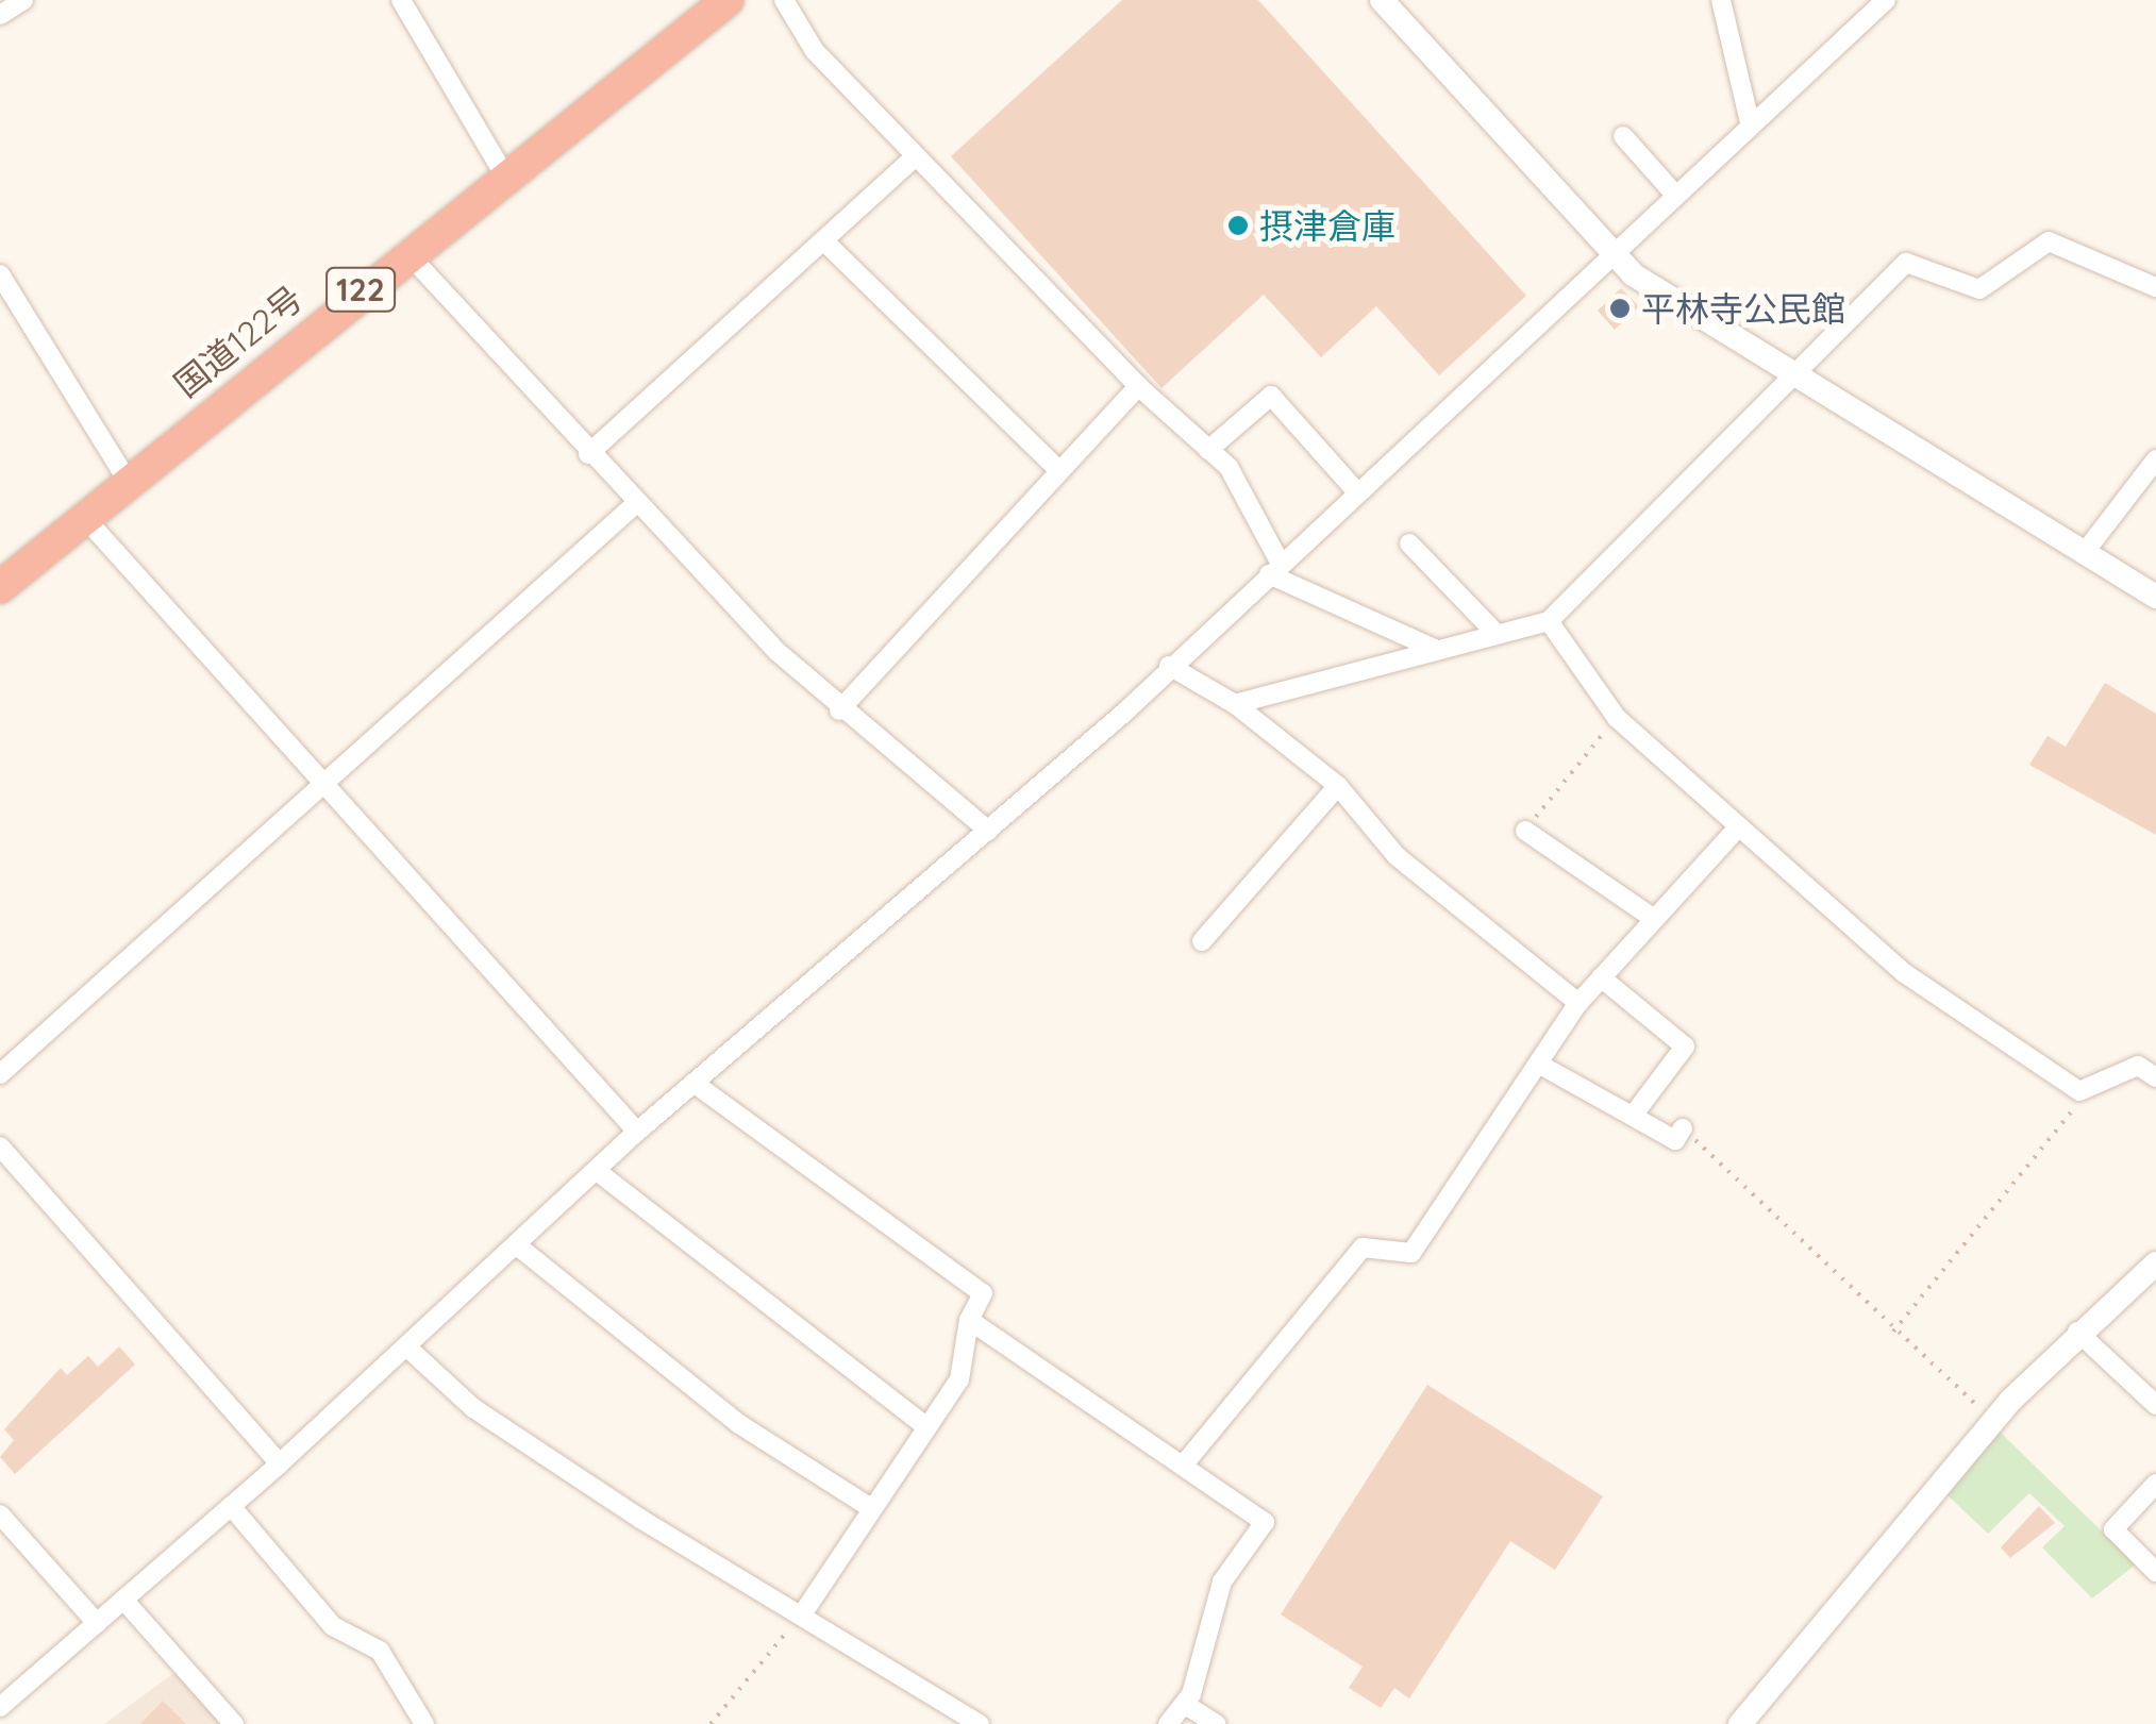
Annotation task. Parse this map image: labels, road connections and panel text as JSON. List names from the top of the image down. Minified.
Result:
{"streets":{"highway":["122","国道122号"]},"places":["摂津倉庫","平林寺公民館"]}
